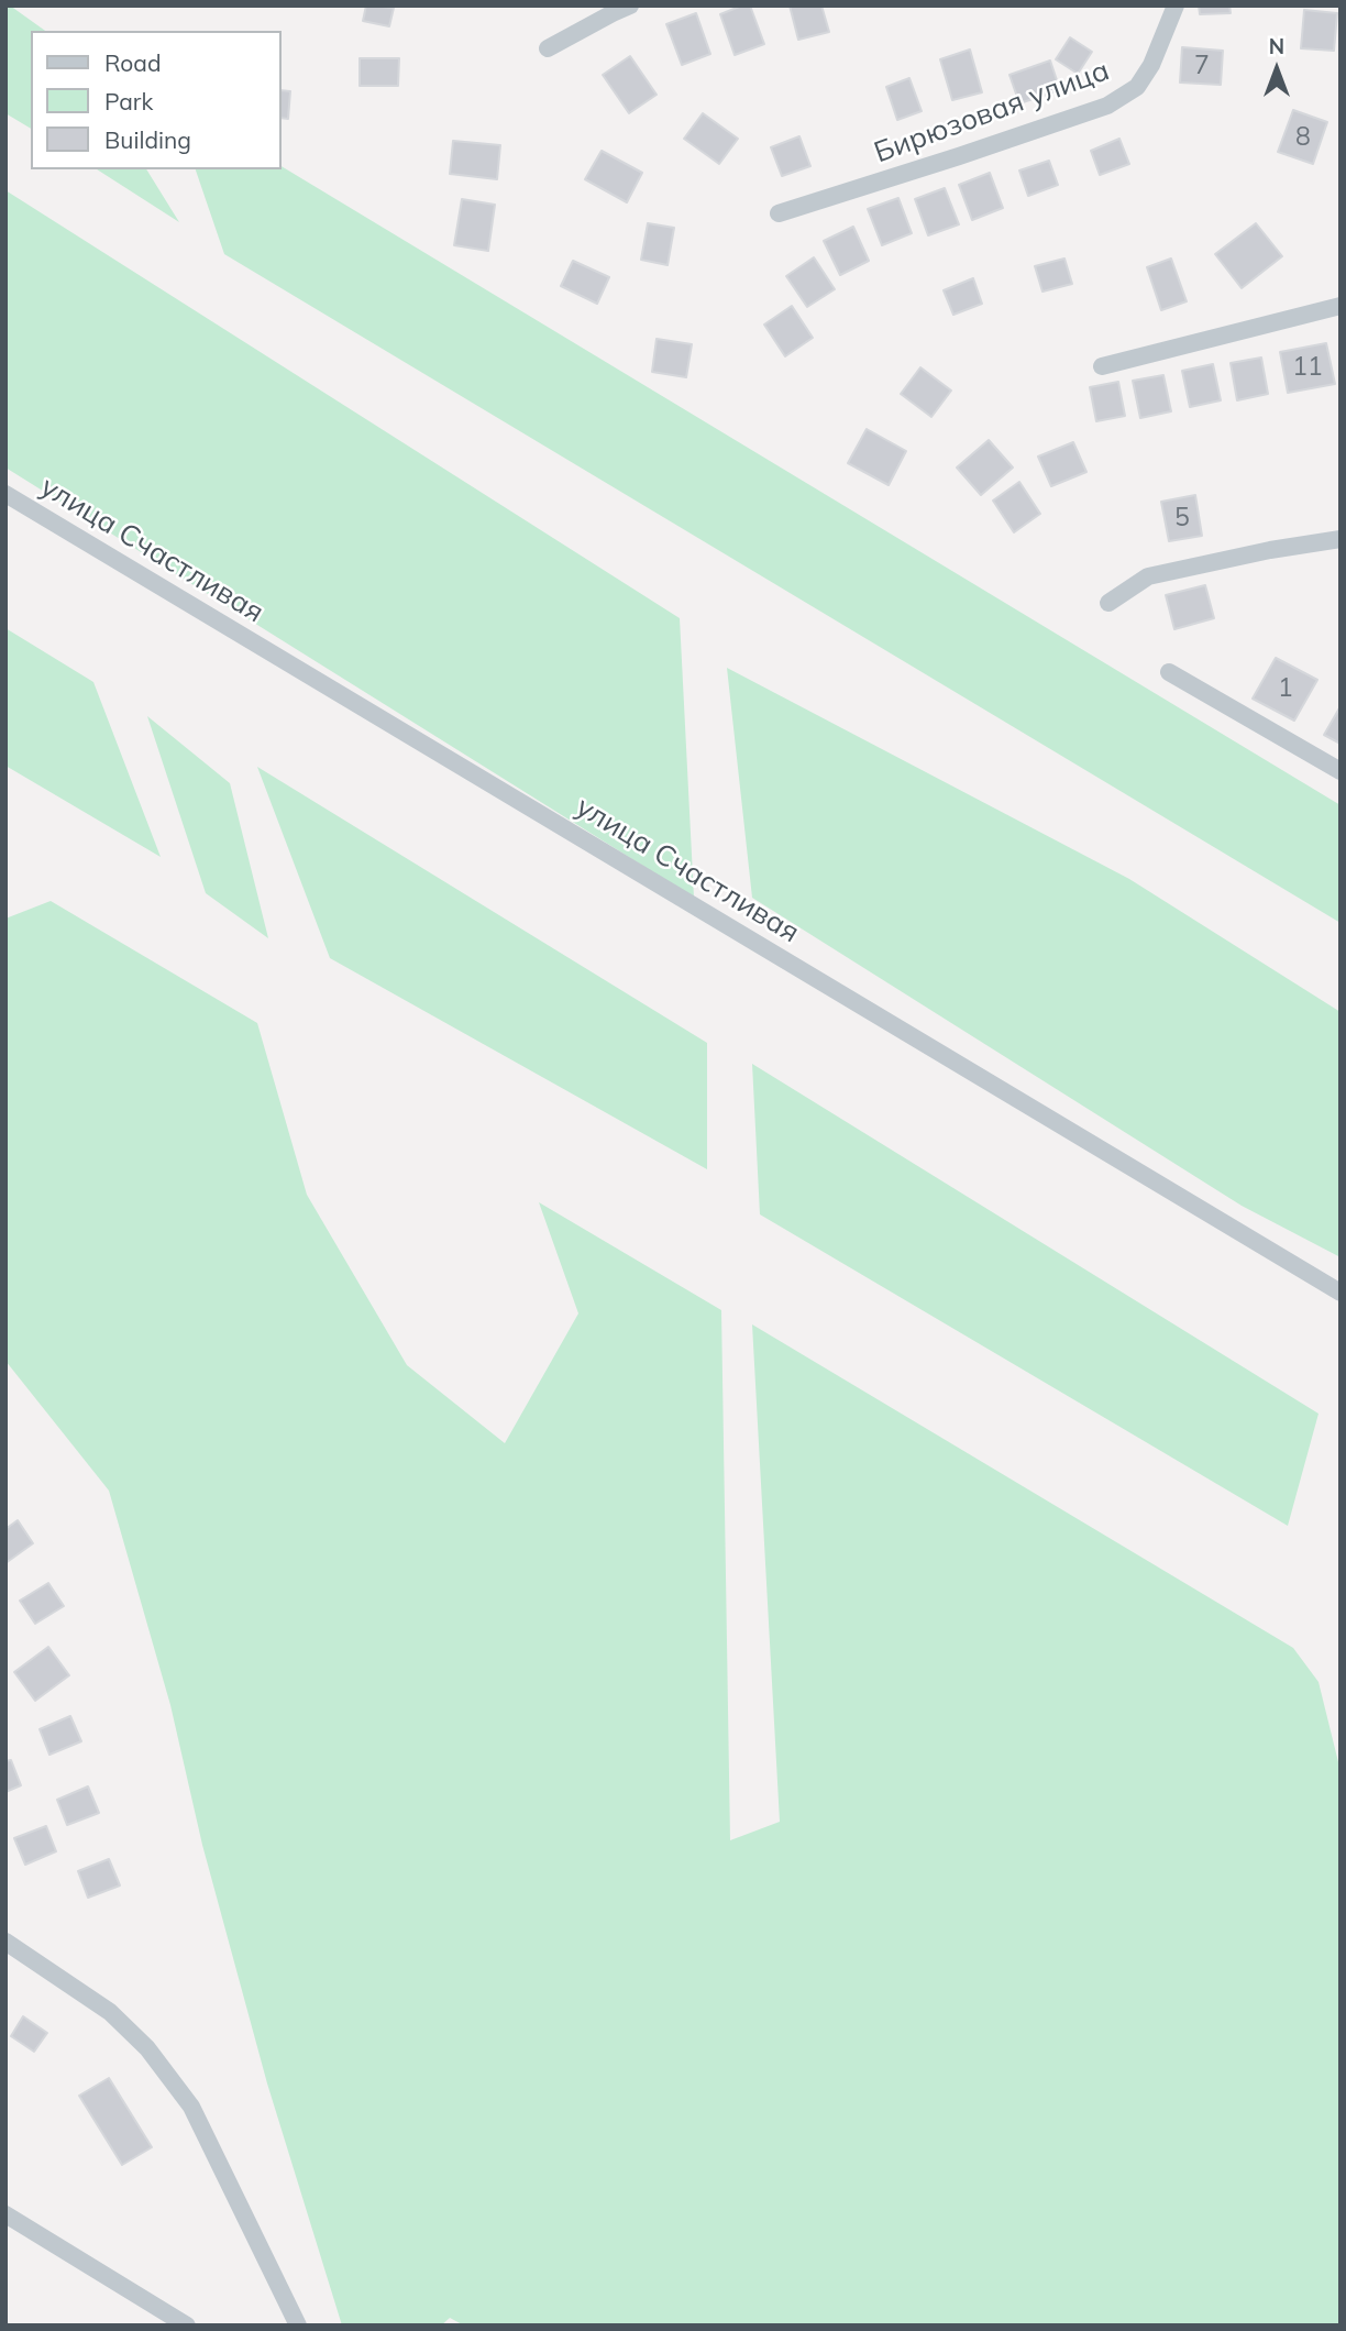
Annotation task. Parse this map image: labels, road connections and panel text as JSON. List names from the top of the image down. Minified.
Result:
{"streets":{"street":["Бирюзовая улица","улица Счастливая"]},"house_numbers":["7","8","11","5","1"],"legend":["Road","Park","Building"],"north":"top"}
